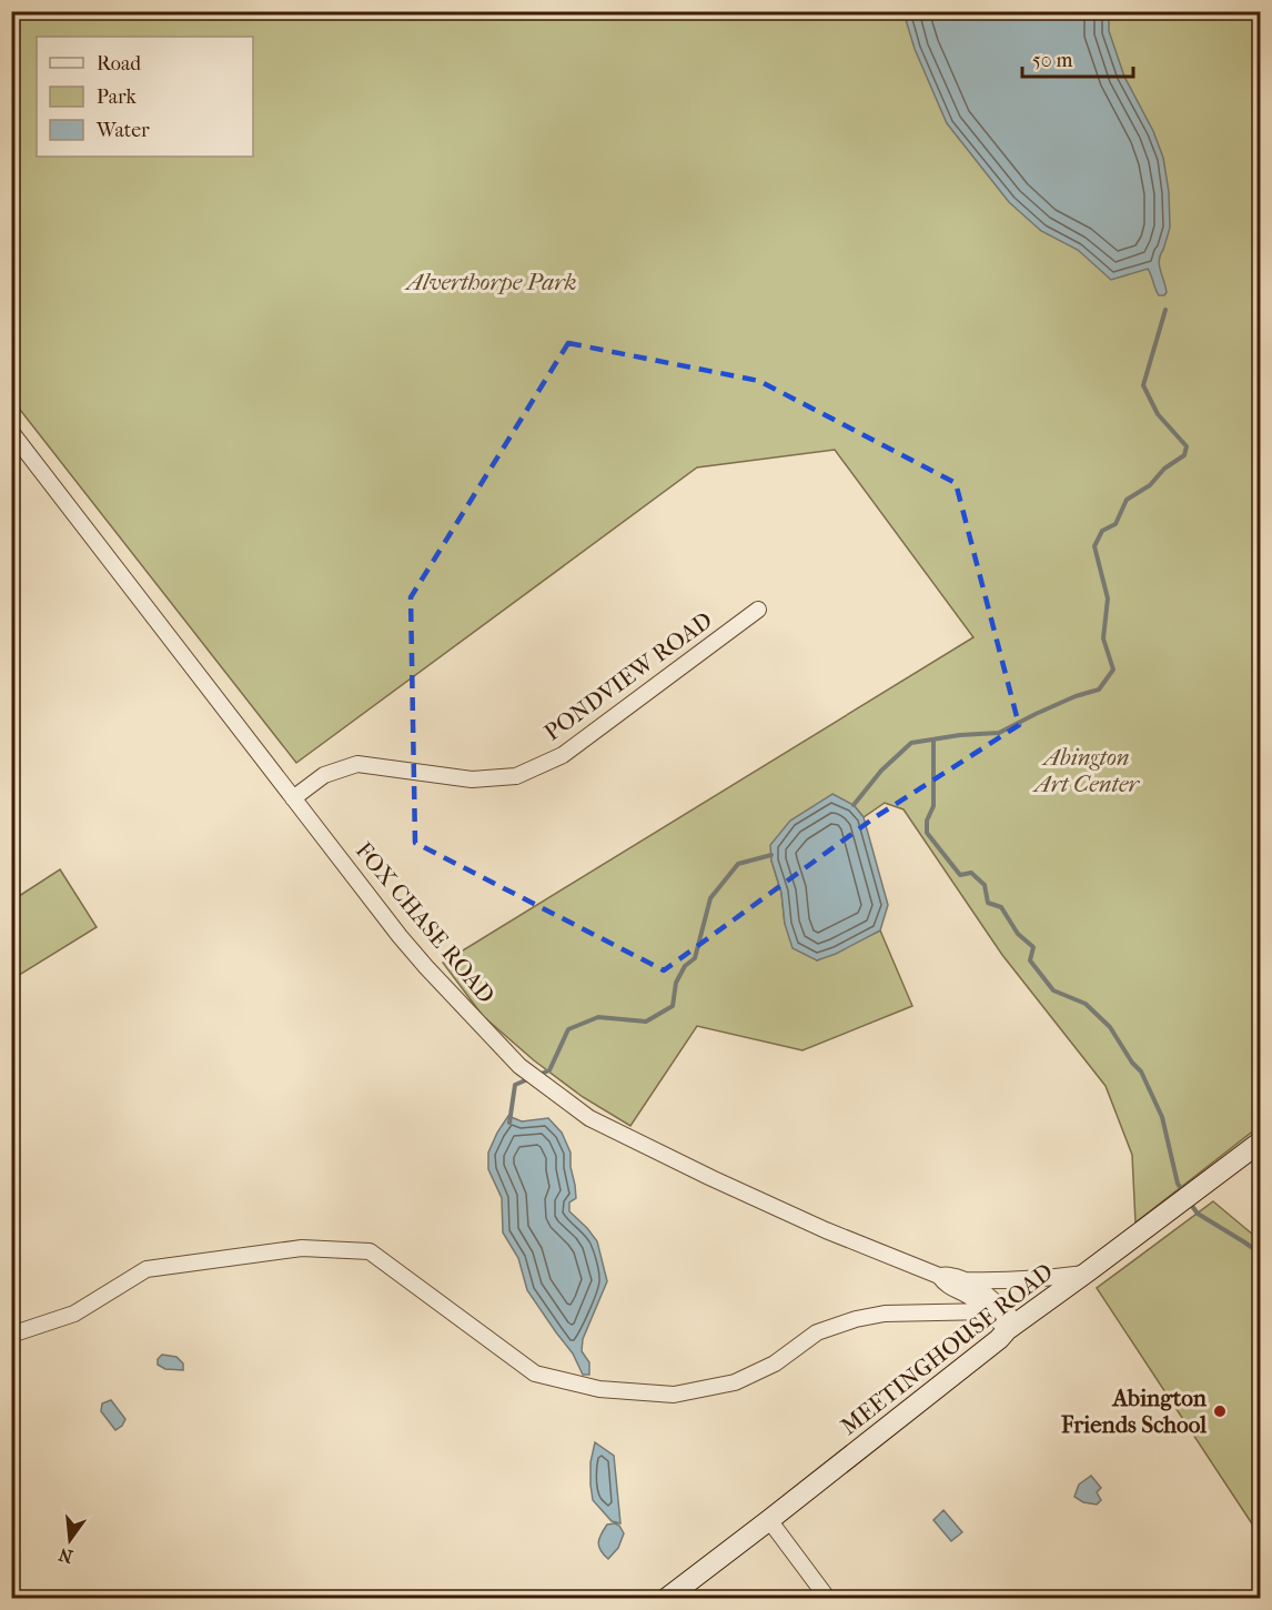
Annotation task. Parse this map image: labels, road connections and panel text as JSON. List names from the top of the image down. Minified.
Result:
{"streets":{"street":["PONDVIEW ROAD","FOX CHASE ROAD","MEETINGHOUSE ROAD"]},"crossings":[["PONDVIEW ROAD","FOX CHASE ROAD"],["FOX CHASE ROAD","MEETINGHOUSE ROAD"]],"parks":["Alverthorpe Park","Abington Art Center"],"places":["Abington Friends School"],"legend":["Road","Park","Water"],"scale_bar":"50 m","north":"bottom"}
